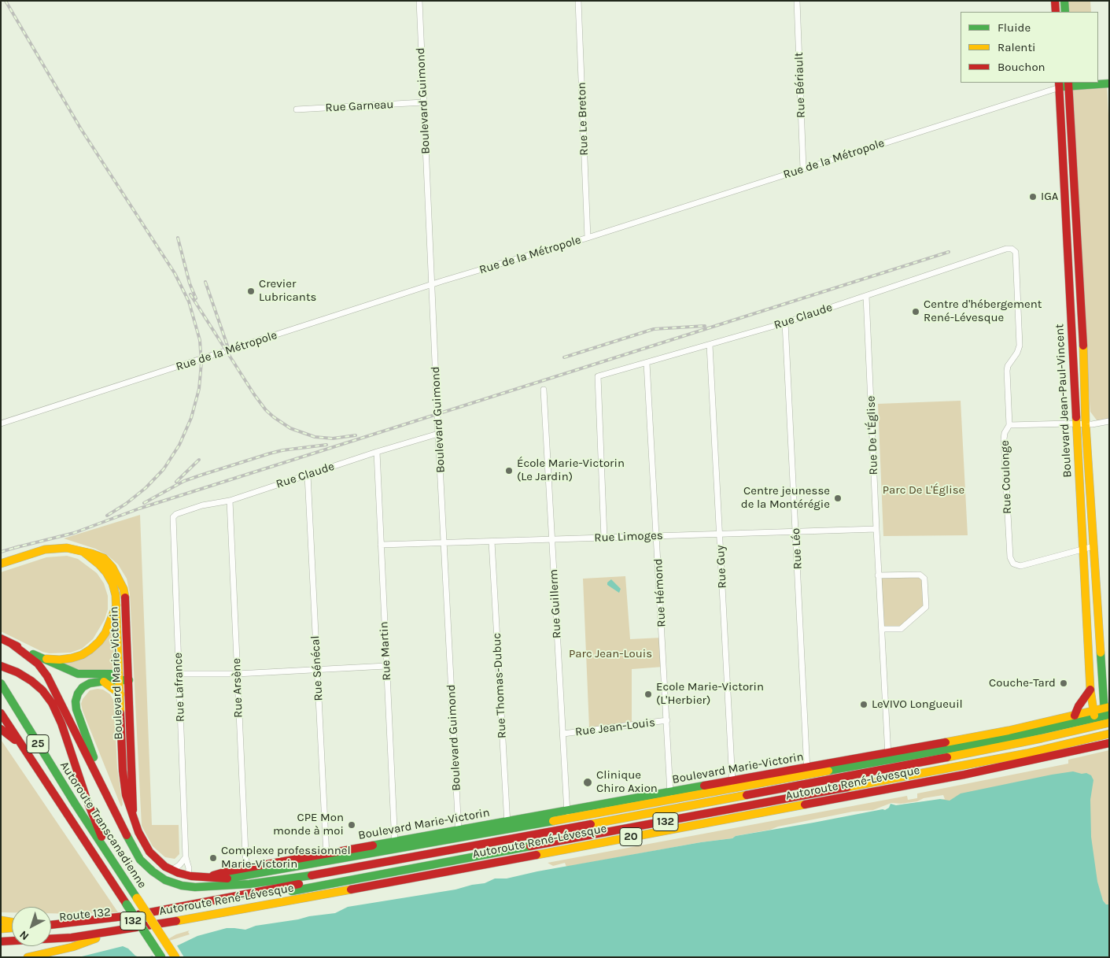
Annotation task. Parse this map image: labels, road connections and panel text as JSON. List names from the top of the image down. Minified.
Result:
{"streets":{"main road":["Boulevard Jean-Paul-Vincent","Boulevard Marie-Victorin","25","Autoroute René-Lévesque","132","Autoroute Transcanadienne","20","Route 132"],"street":["Rue Bériault","Boulevard Guimond","Rue Garneau","Rue Le Breton","Rue de la Métropole","Rue Claude","Rue De L'Église","Rue Coulonge","Rue Limoges","Rue Léo","Rue Guy","Rue Hémond","Rue Guillerm","Rue Martin","Rue Sénécal","Rue Thomas-Dubuc","Rue Lafrance","Rue Arsène","Rue Jean-Louis"]},"crossings":[["Rue Bériault","Rue de la Métropole"],["Boulevard Guimond","Rue Garneau"],["Boulevard Guimond","Rue de la Métropole"],["Boulevard Guimond","Rue Claude"],["Boulevard Guimond","Rue Limoges"],["Boulevard Guimond","Boulevard Marie-Victorin"],["Rue Le Breton","Rue de la Métropole"],["Rue de la Métropole","Boulevard Jean-Paul-Vincent"],["Rue Claude","Rue De L'Église"],["Rue Claude","Rue Coulonge"],["Rue Claude","Rue Limoges"],["Rue Claude","Rue Léo"],["Rue Claude","Rue Guy"],["Rue Claude","Rue Hémond"],["Rue Claude","Rue Martin"],["Rue Claude","Rue Sénécal"],["Rue Claude","Rue Lafrance"],["Rue Claude","Rue Arsène"],["Boulevard Jean-Paul-Vincent","Rue Coulonge"],["Boulevard Jean-Paul-Vincent","Boulevard Marie-Victorin"],["Rue De L'Église","Rue Limoges"],["Rue De L'Église","Boulevard Marie-Victorin"],["Rue Limoges","Rue Léo"],["Rue Limoges","Rue Guy"],["Rue Limoges","Rue Hémond"],["Rue Limoges","Rue Guillerm"],["Rue Limoges","Rue Martin"],["Rue Limoges","Rue Thomas-Dubuc"],["Rue Léo","Boulevard Marie-Victorin"],["Rue Guy","Boulevard Marie-Victorin"],["Rue Hémond","Boulevard Marie-Victorin"],["Rue Hémond","Rue Jean-Louis"],["Rue Guillerm","Boulevard Marie-Victorin"],["Rue Guillerm","Rue Jean-Louis"],["Rue Martin","Boulevard Marie-Victorin"],["Rue Sénécal","Boulevard Marie-Victorin"],["Boulevard Marie-Victorin","Rue Thomas-Dubuc"],["Boulevard Marie-Victorin","Rue Lafrance"],["Boulevard Marie-Victorin","Rue Arsène"],["Autoroute René-Lévesque","Route 132"]],"parks":["Parc De L'Église","Parc Jean-Louis"],"places":["IGA","Crevier Lubricants","Centre d'hébergement René-Lévesque","École Marie-Victorin (Le Jardin)","Centre jeunesse de la Montérégie","Couche-Tard","Ecole Marie-Victorin (L'Herbier)","LeVIVO Longueuil","Clinique Chiro Axion","CPE Mon monde à moi","Complexe professionnel Marie-Victorin"],"legend":["Fluide","Ralenti","Bouchon"],"north":"bottom left"}
